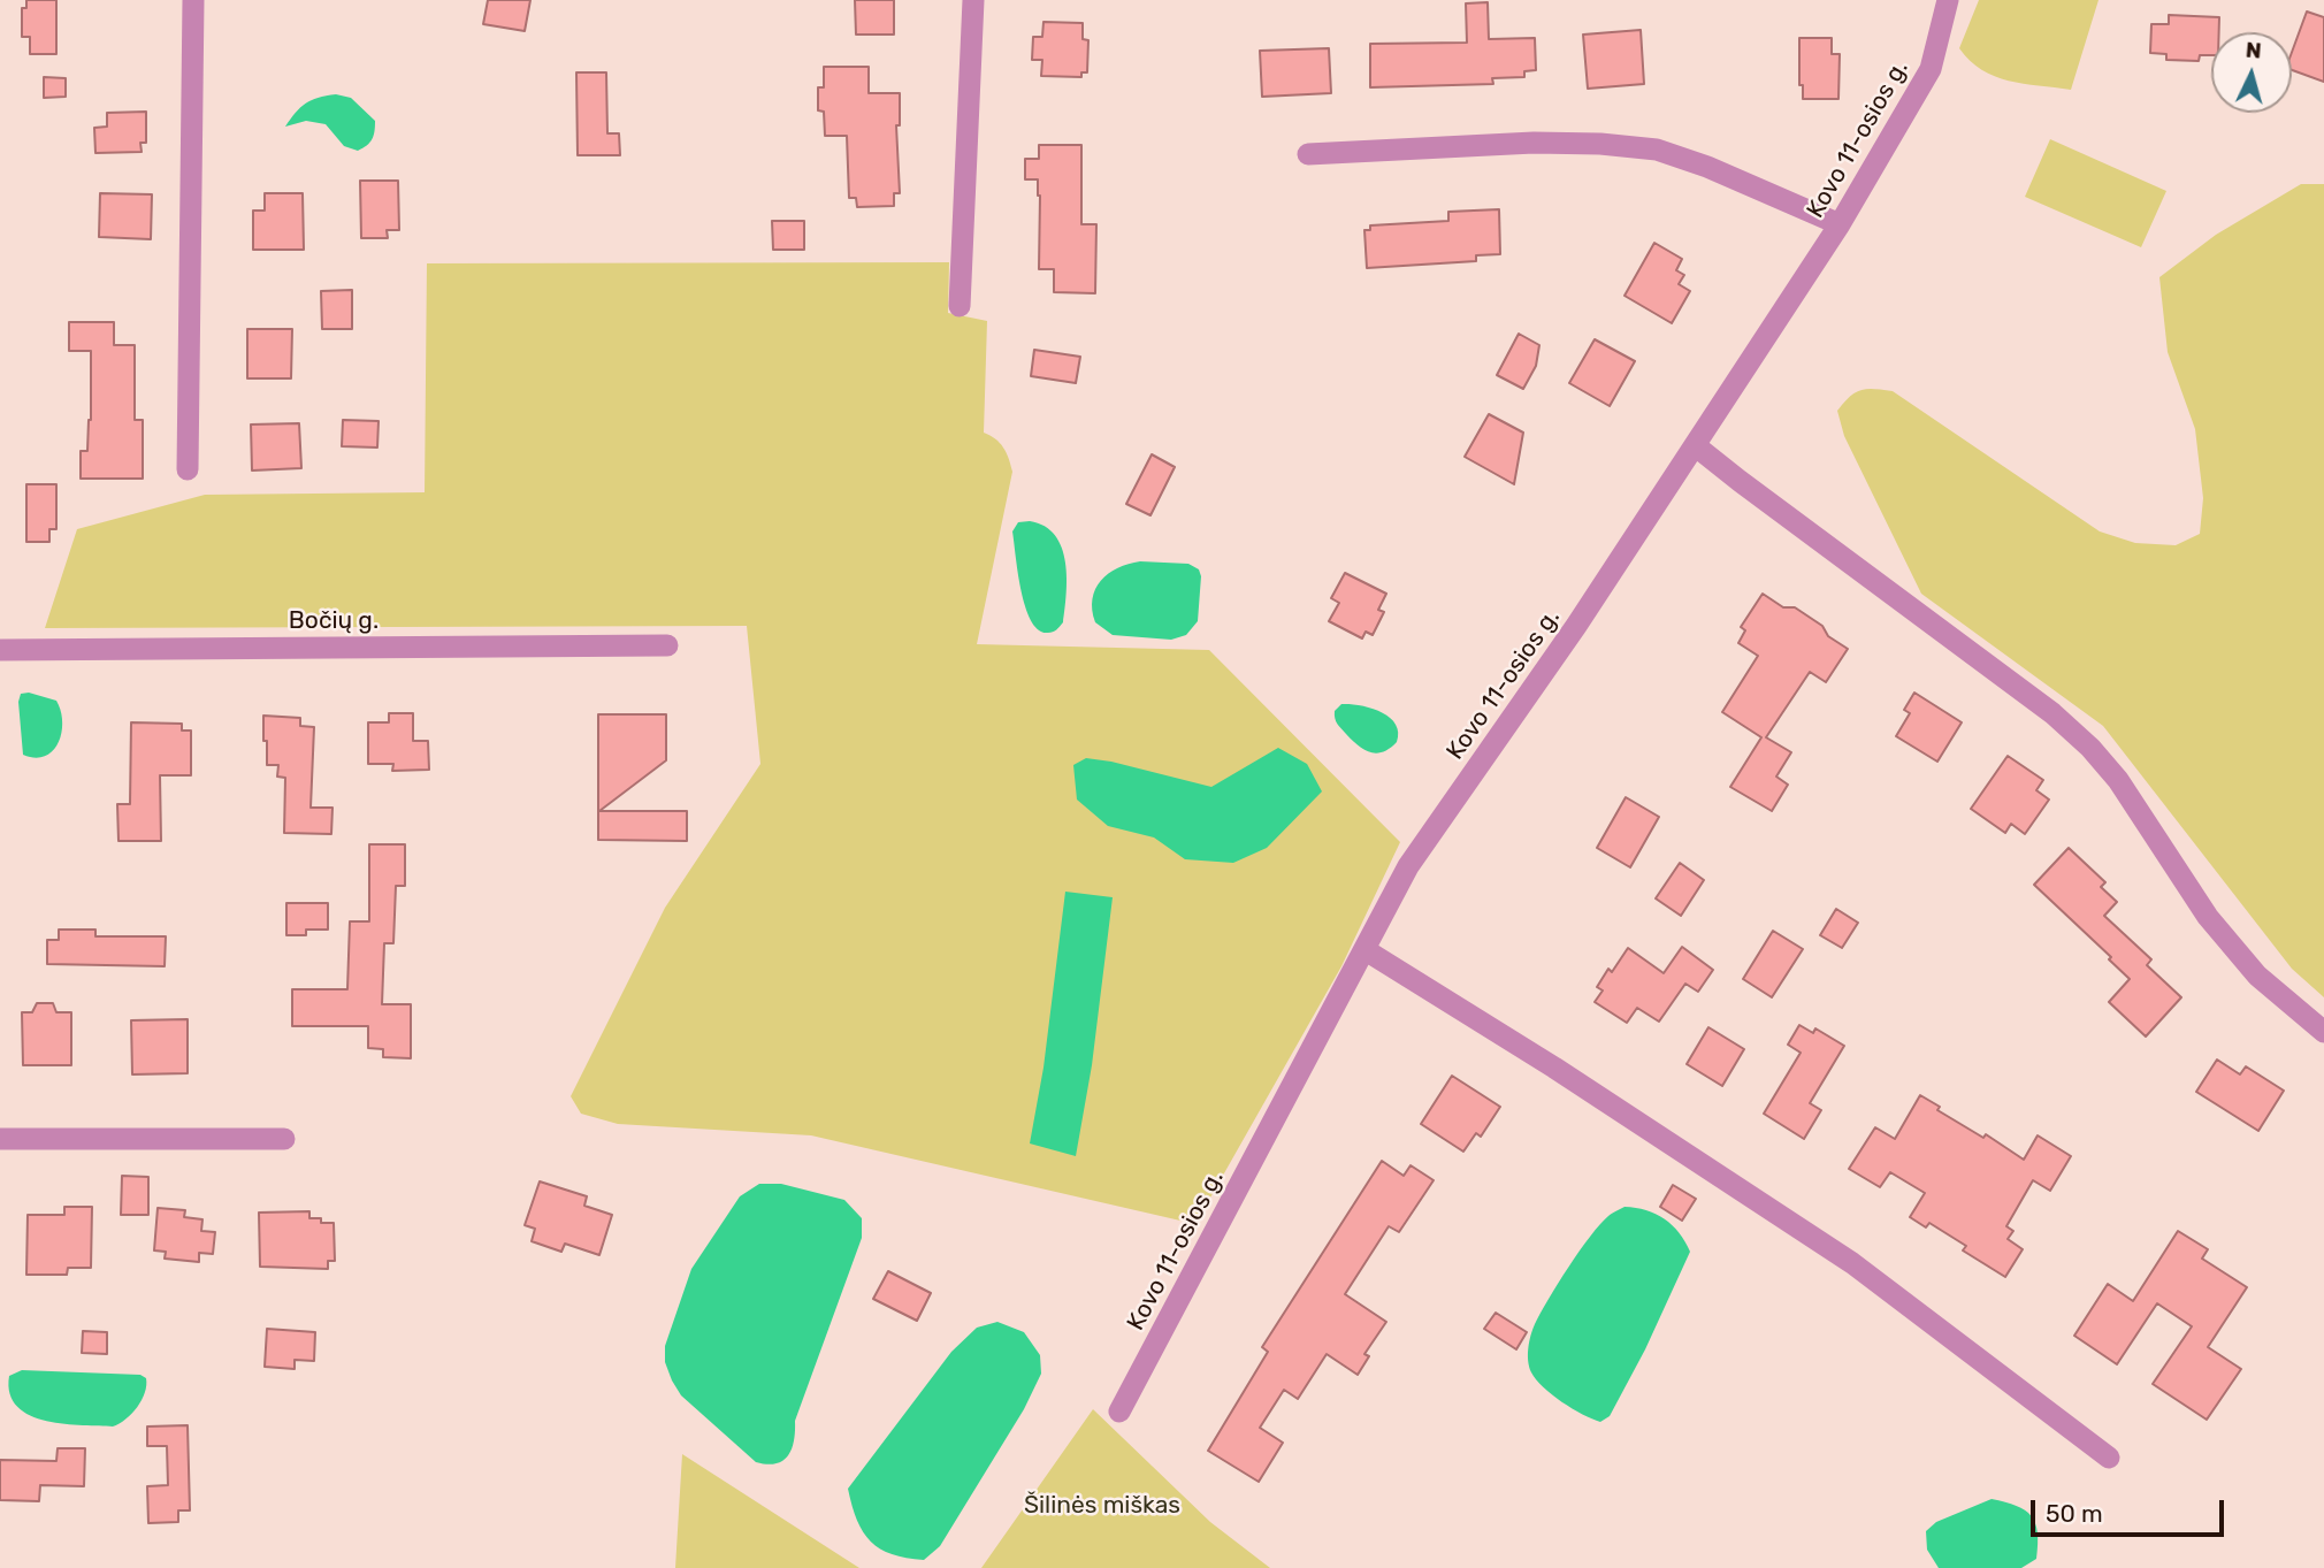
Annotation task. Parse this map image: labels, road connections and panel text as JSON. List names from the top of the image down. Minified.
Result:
{"streets":{"street":["Kovo 11-osios g.","Bočių g."]},"parks":["Šilinės miškas"],"scale_bar":"50 m","north":"top"}
